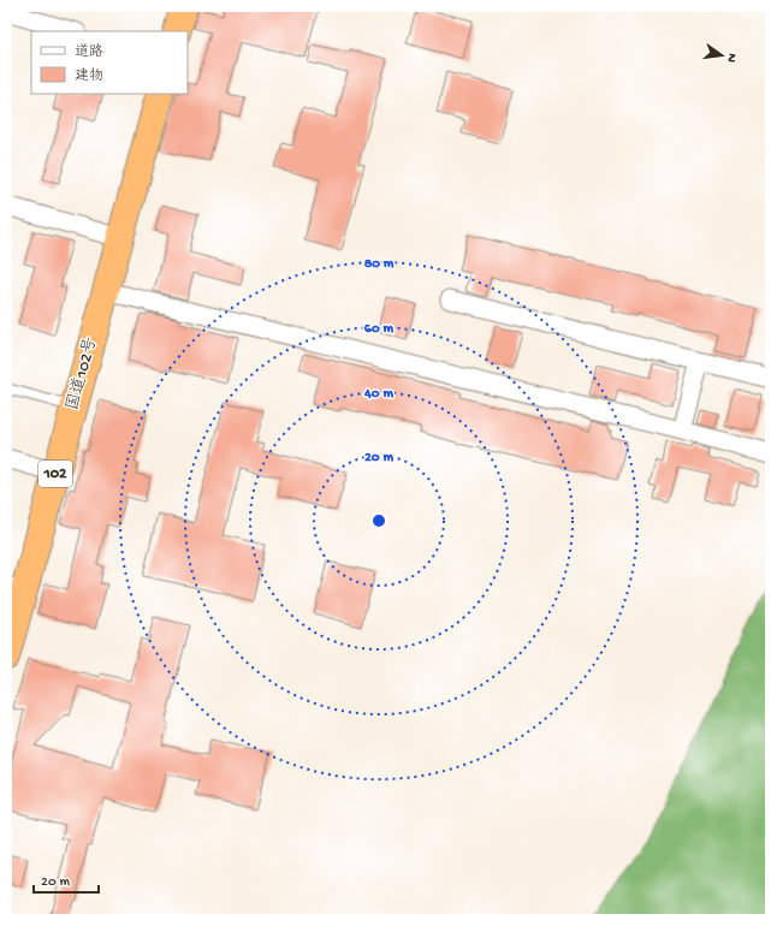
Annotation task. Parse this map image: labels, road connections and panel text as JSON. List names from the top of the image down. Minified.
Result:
{"streets":{"highway":["国道102号","102"]},"legend":["道路","建物"],"scale_bar":"20 m","north":"right","rings":["80 m","60 m","40 m","20 m"]}
